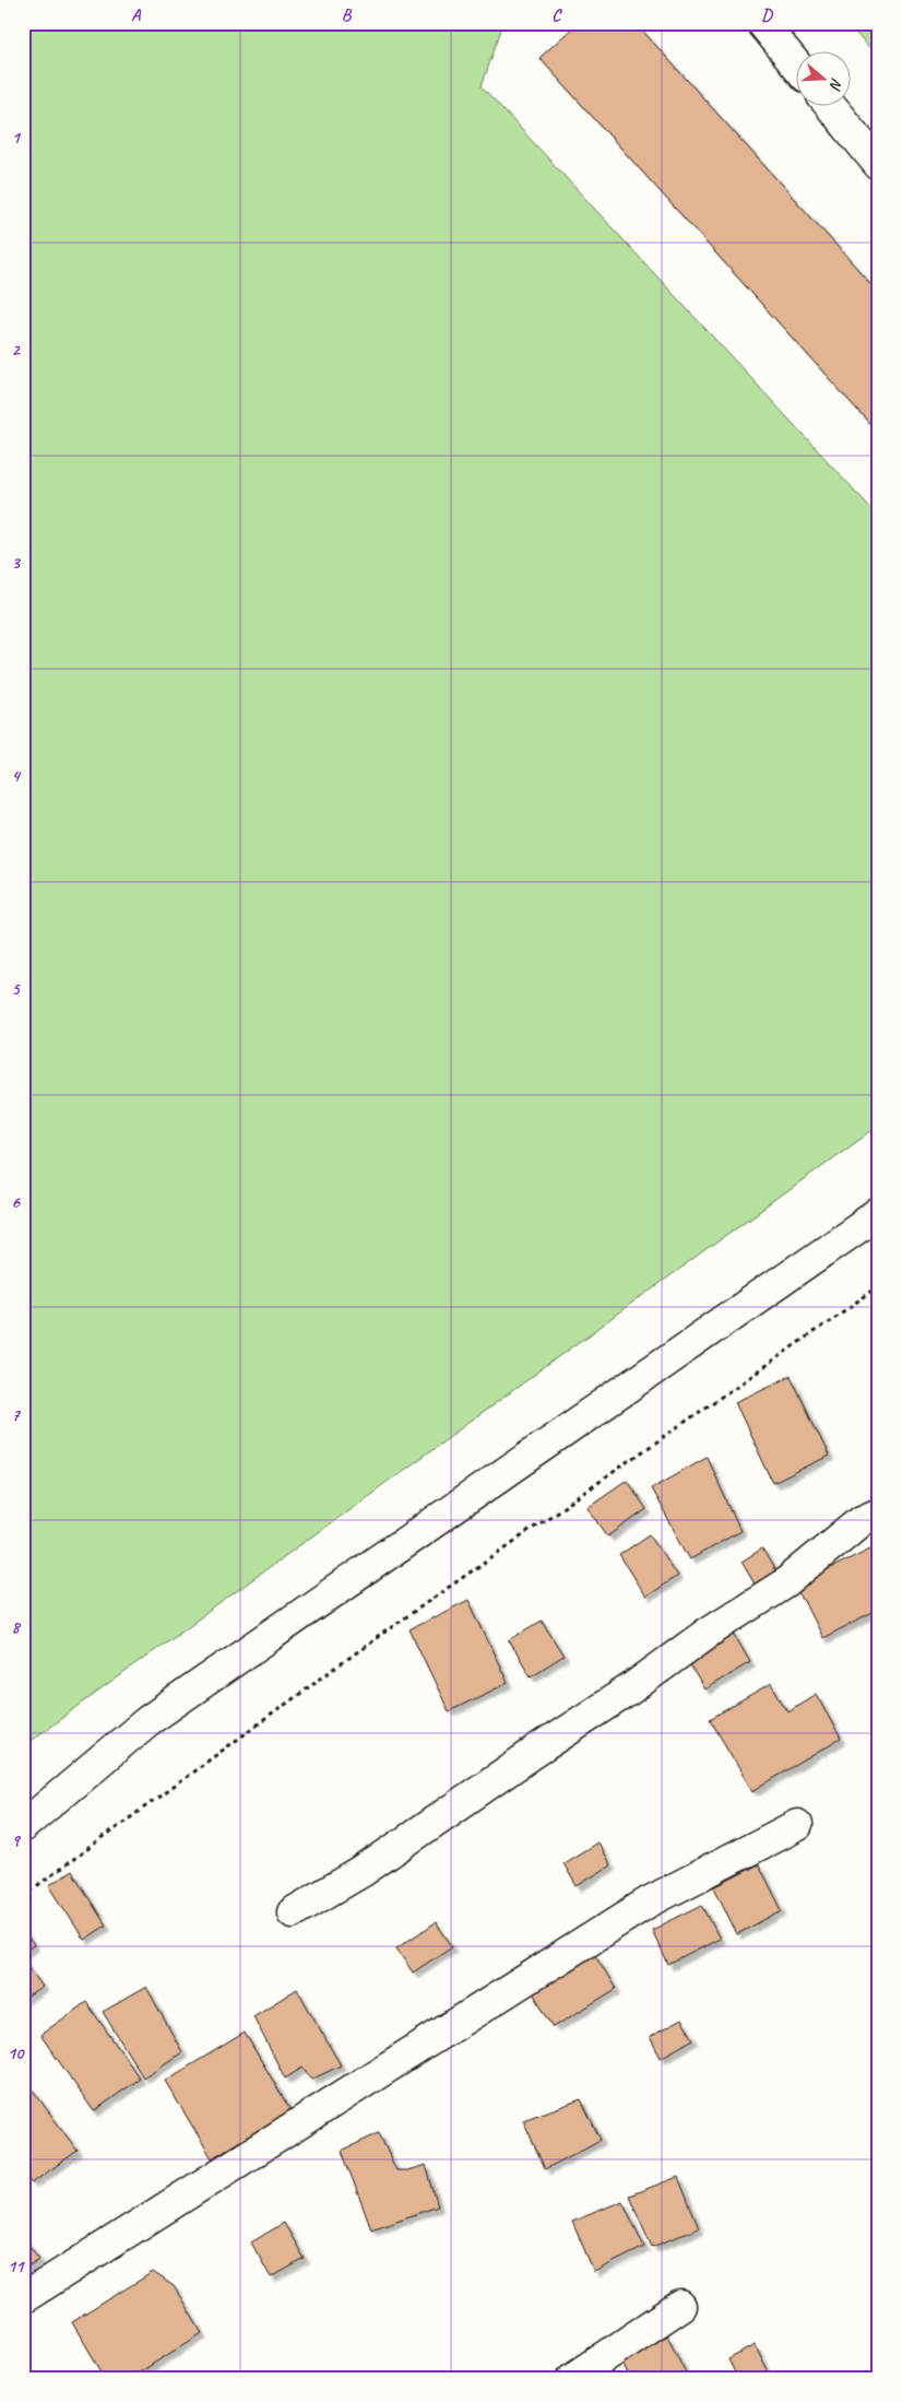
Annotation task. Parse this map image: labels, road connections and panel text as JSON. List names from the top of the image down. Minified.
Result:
{"north":"right","grid":{"columns":["A","B","C","D"],"rows":["1","2","3","4","5","6","7","8","9","10","11"]}}
